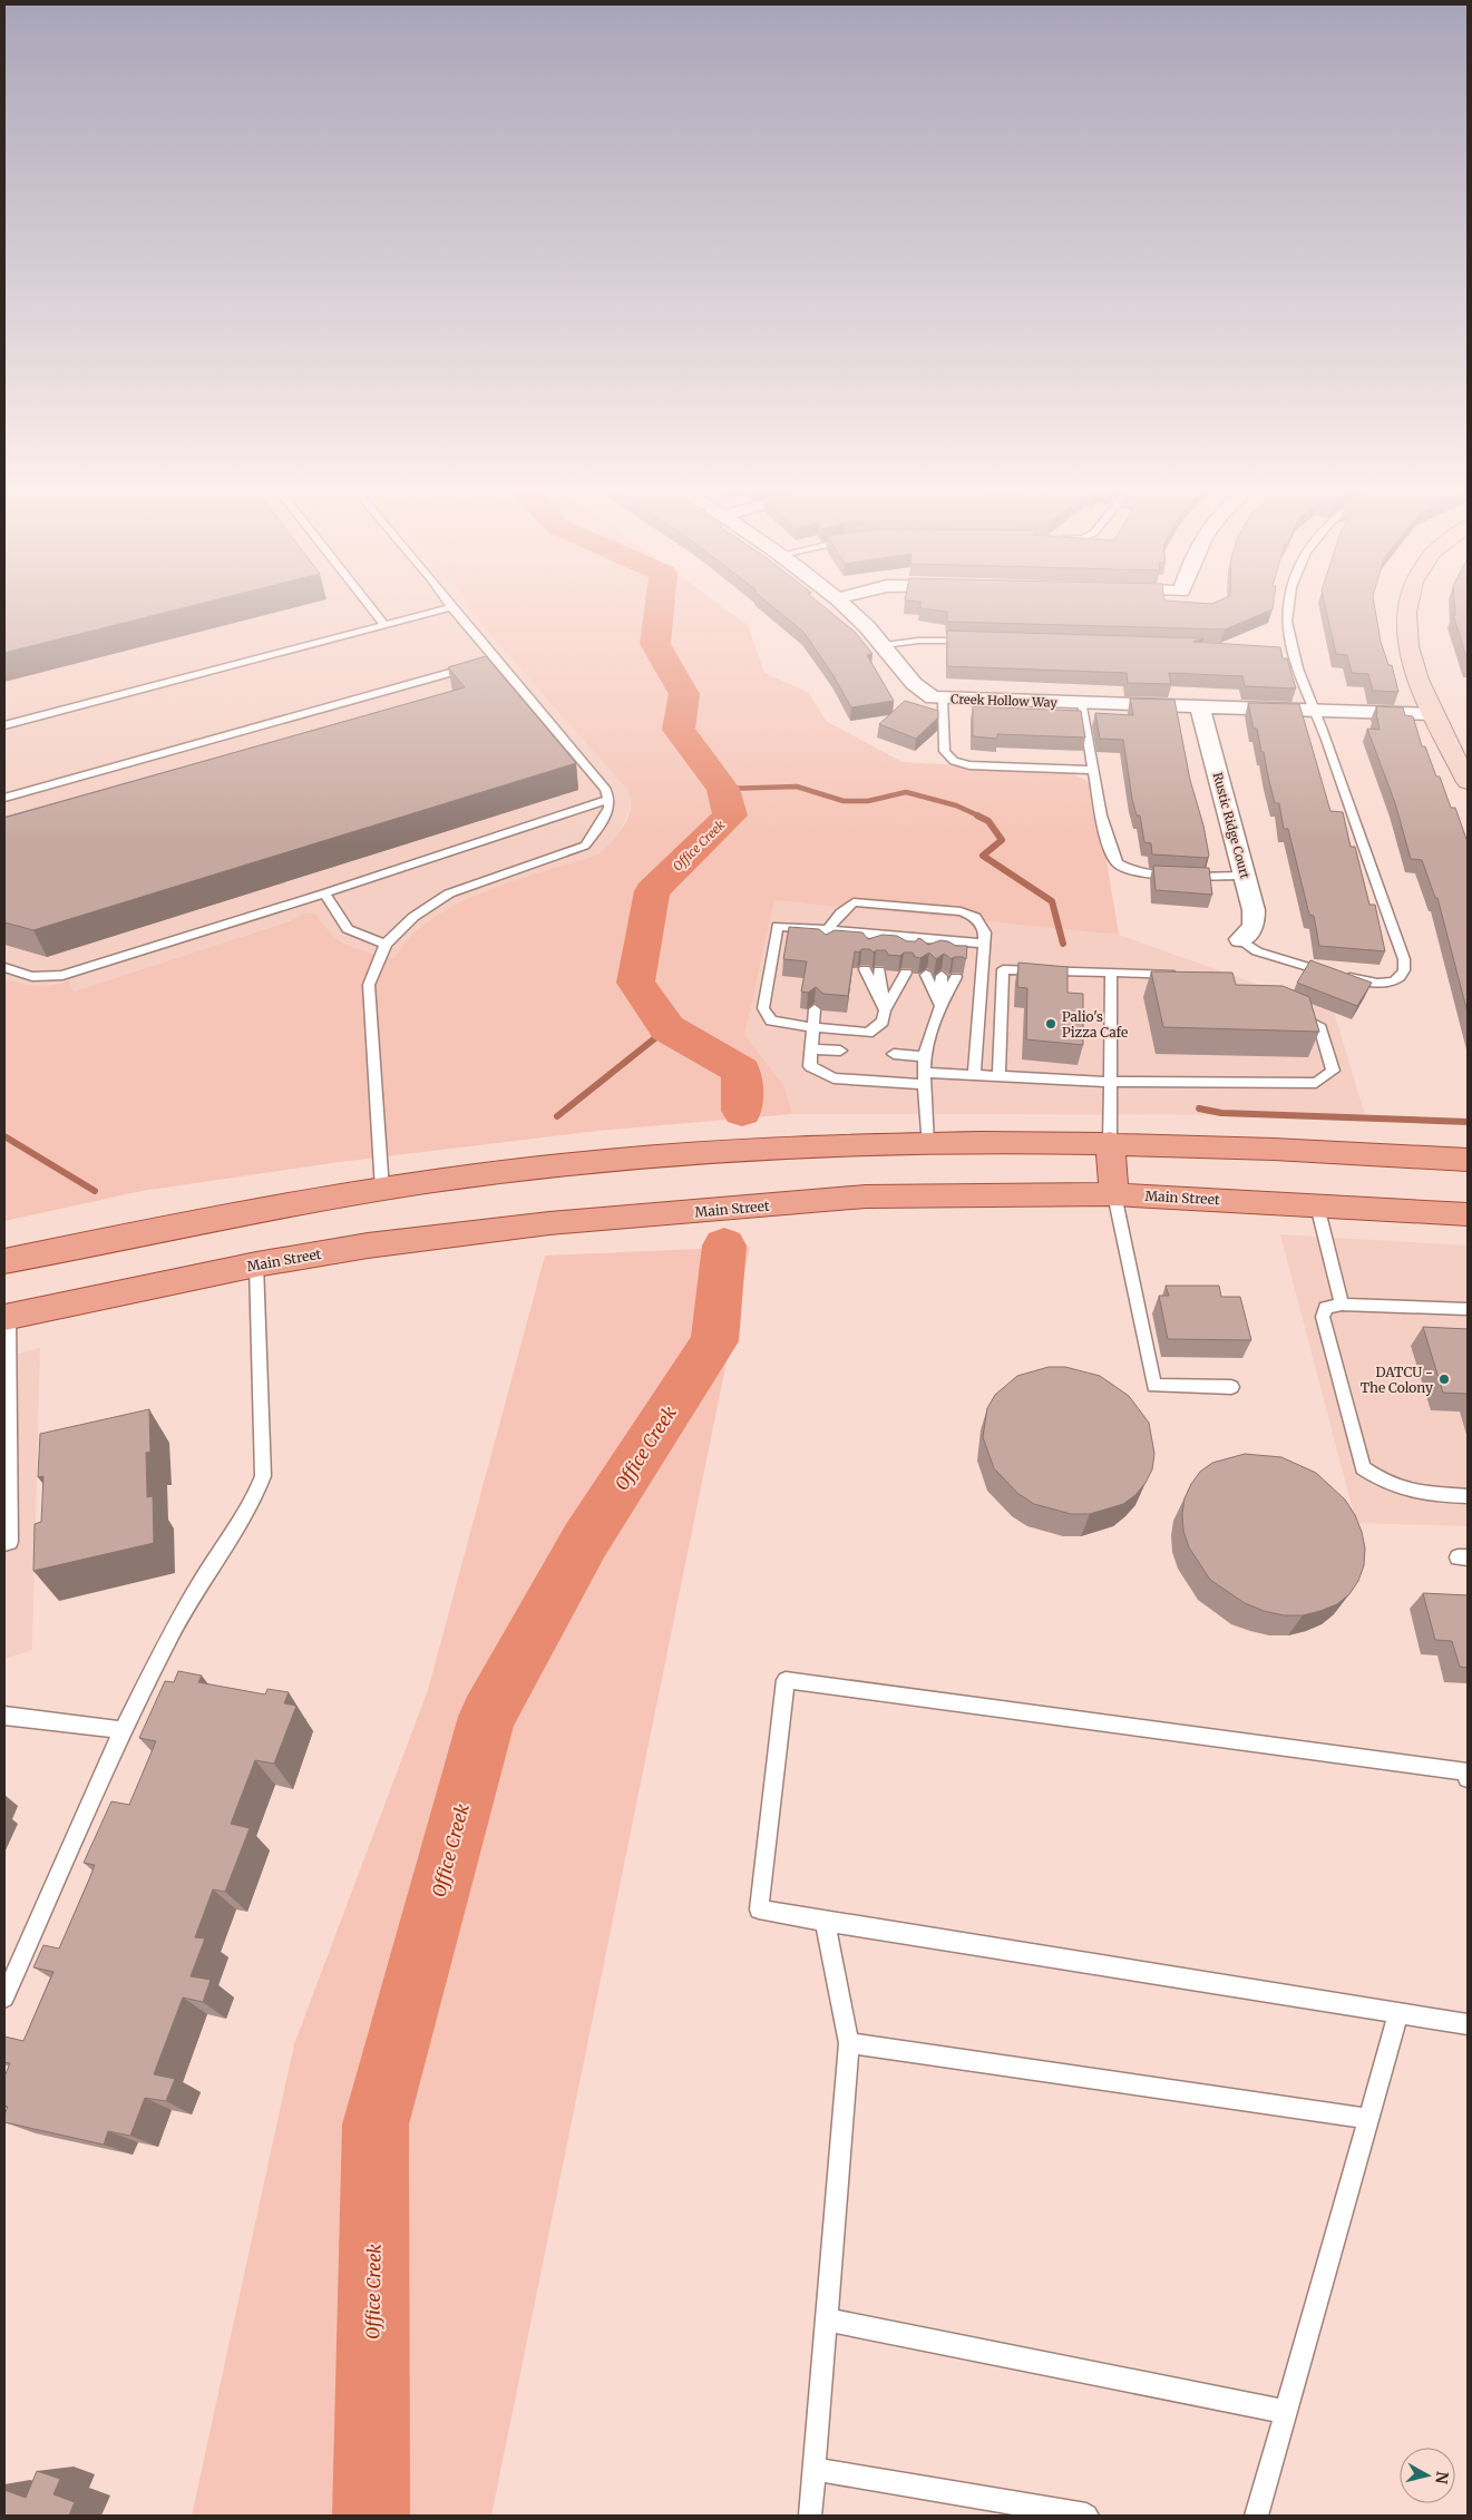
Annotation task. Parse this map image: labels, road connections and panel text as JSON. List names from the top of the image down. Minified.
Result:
{"streets":{"main road":["Main Street"],"street":["Creek Hollow Way","Rustic Ridge Court"]},"crossings":[["Creek Hollow Way","Rustic Ridge Court"]],"water":["Office Creek"],"places":["Palio's Pizza Cafe","DATCU - The Colony"],"north":"right"}
